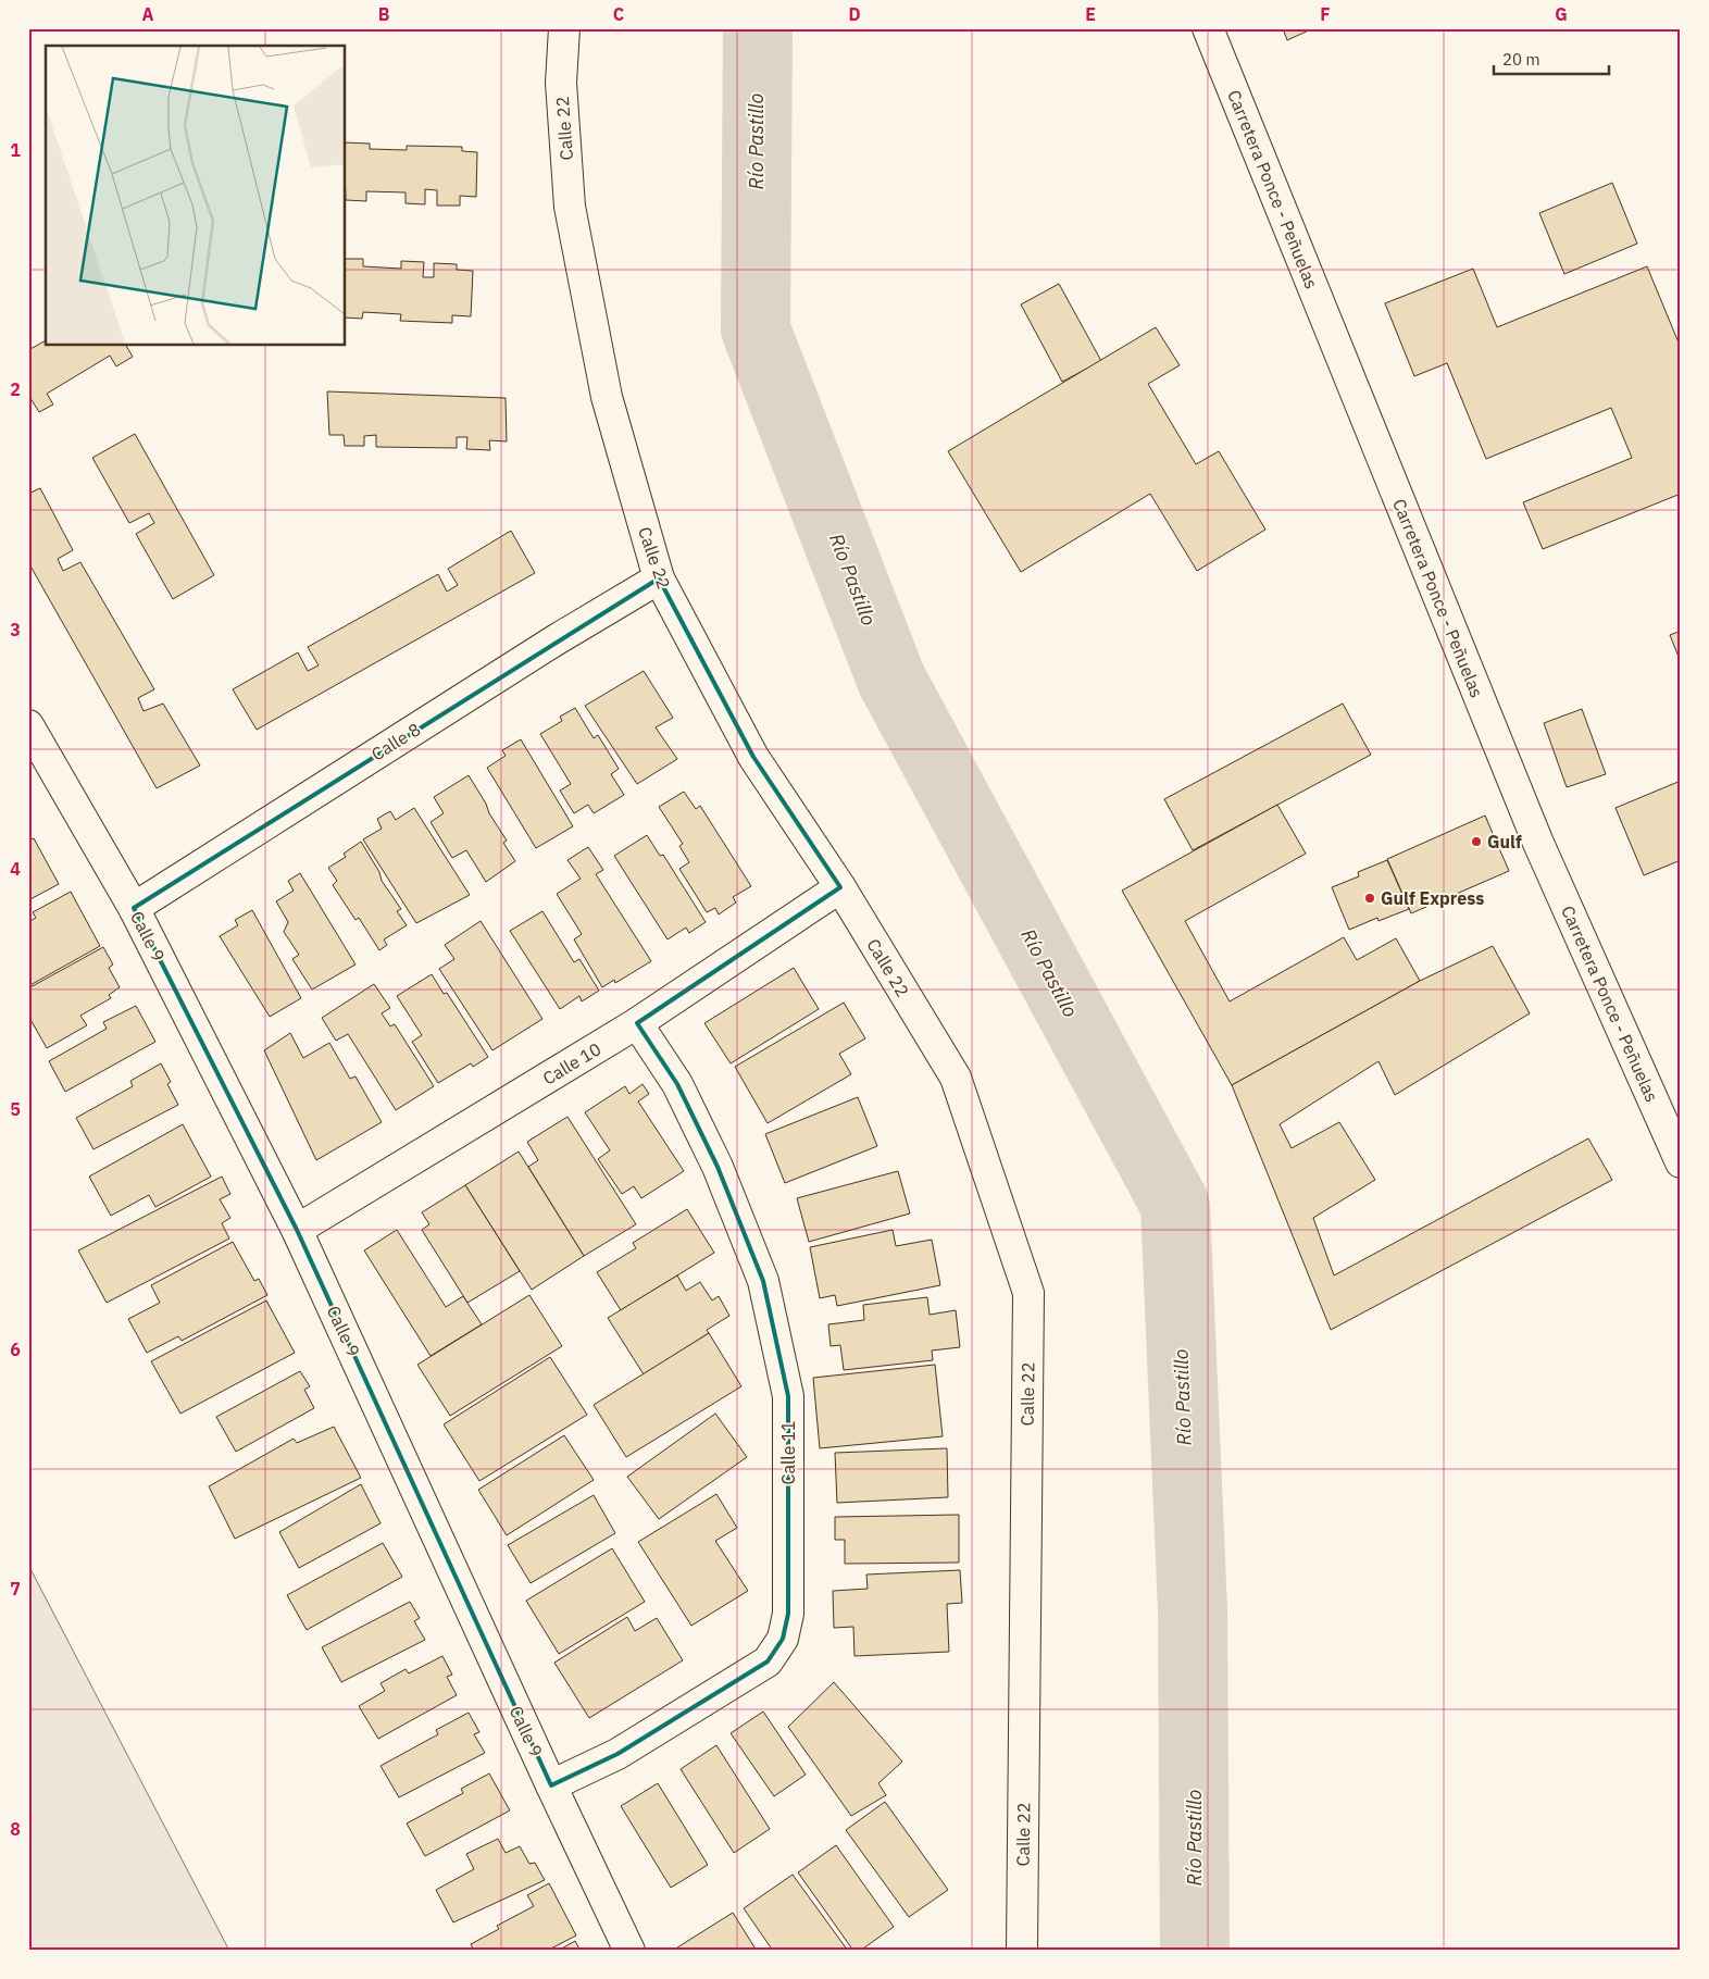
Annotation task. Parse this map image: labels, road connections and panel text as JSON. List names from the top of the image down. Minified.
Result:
{"streets":{"street":["Calle 22","Carretera Ponce - Peñuelas","Calle 8","Calle 9","Calle 10","Calle 11"]},"crossings":[["Calle 22","Calle 8"],["Calle 22","Calle 10"],["Calle 8","Calle 9"],["Calle 9","Calle 10"],["Calle 9","Calle 11"],["Calle 10","Calle 11"]],"water":["Río Pastillo"],"places":["Gulf","Gulf Express"],"scale_bar":"20 m","grid":{"columns":["A","B","C","D","E","F","G"],"rows":["1","2","3","4","5","6","7","8"]}}
